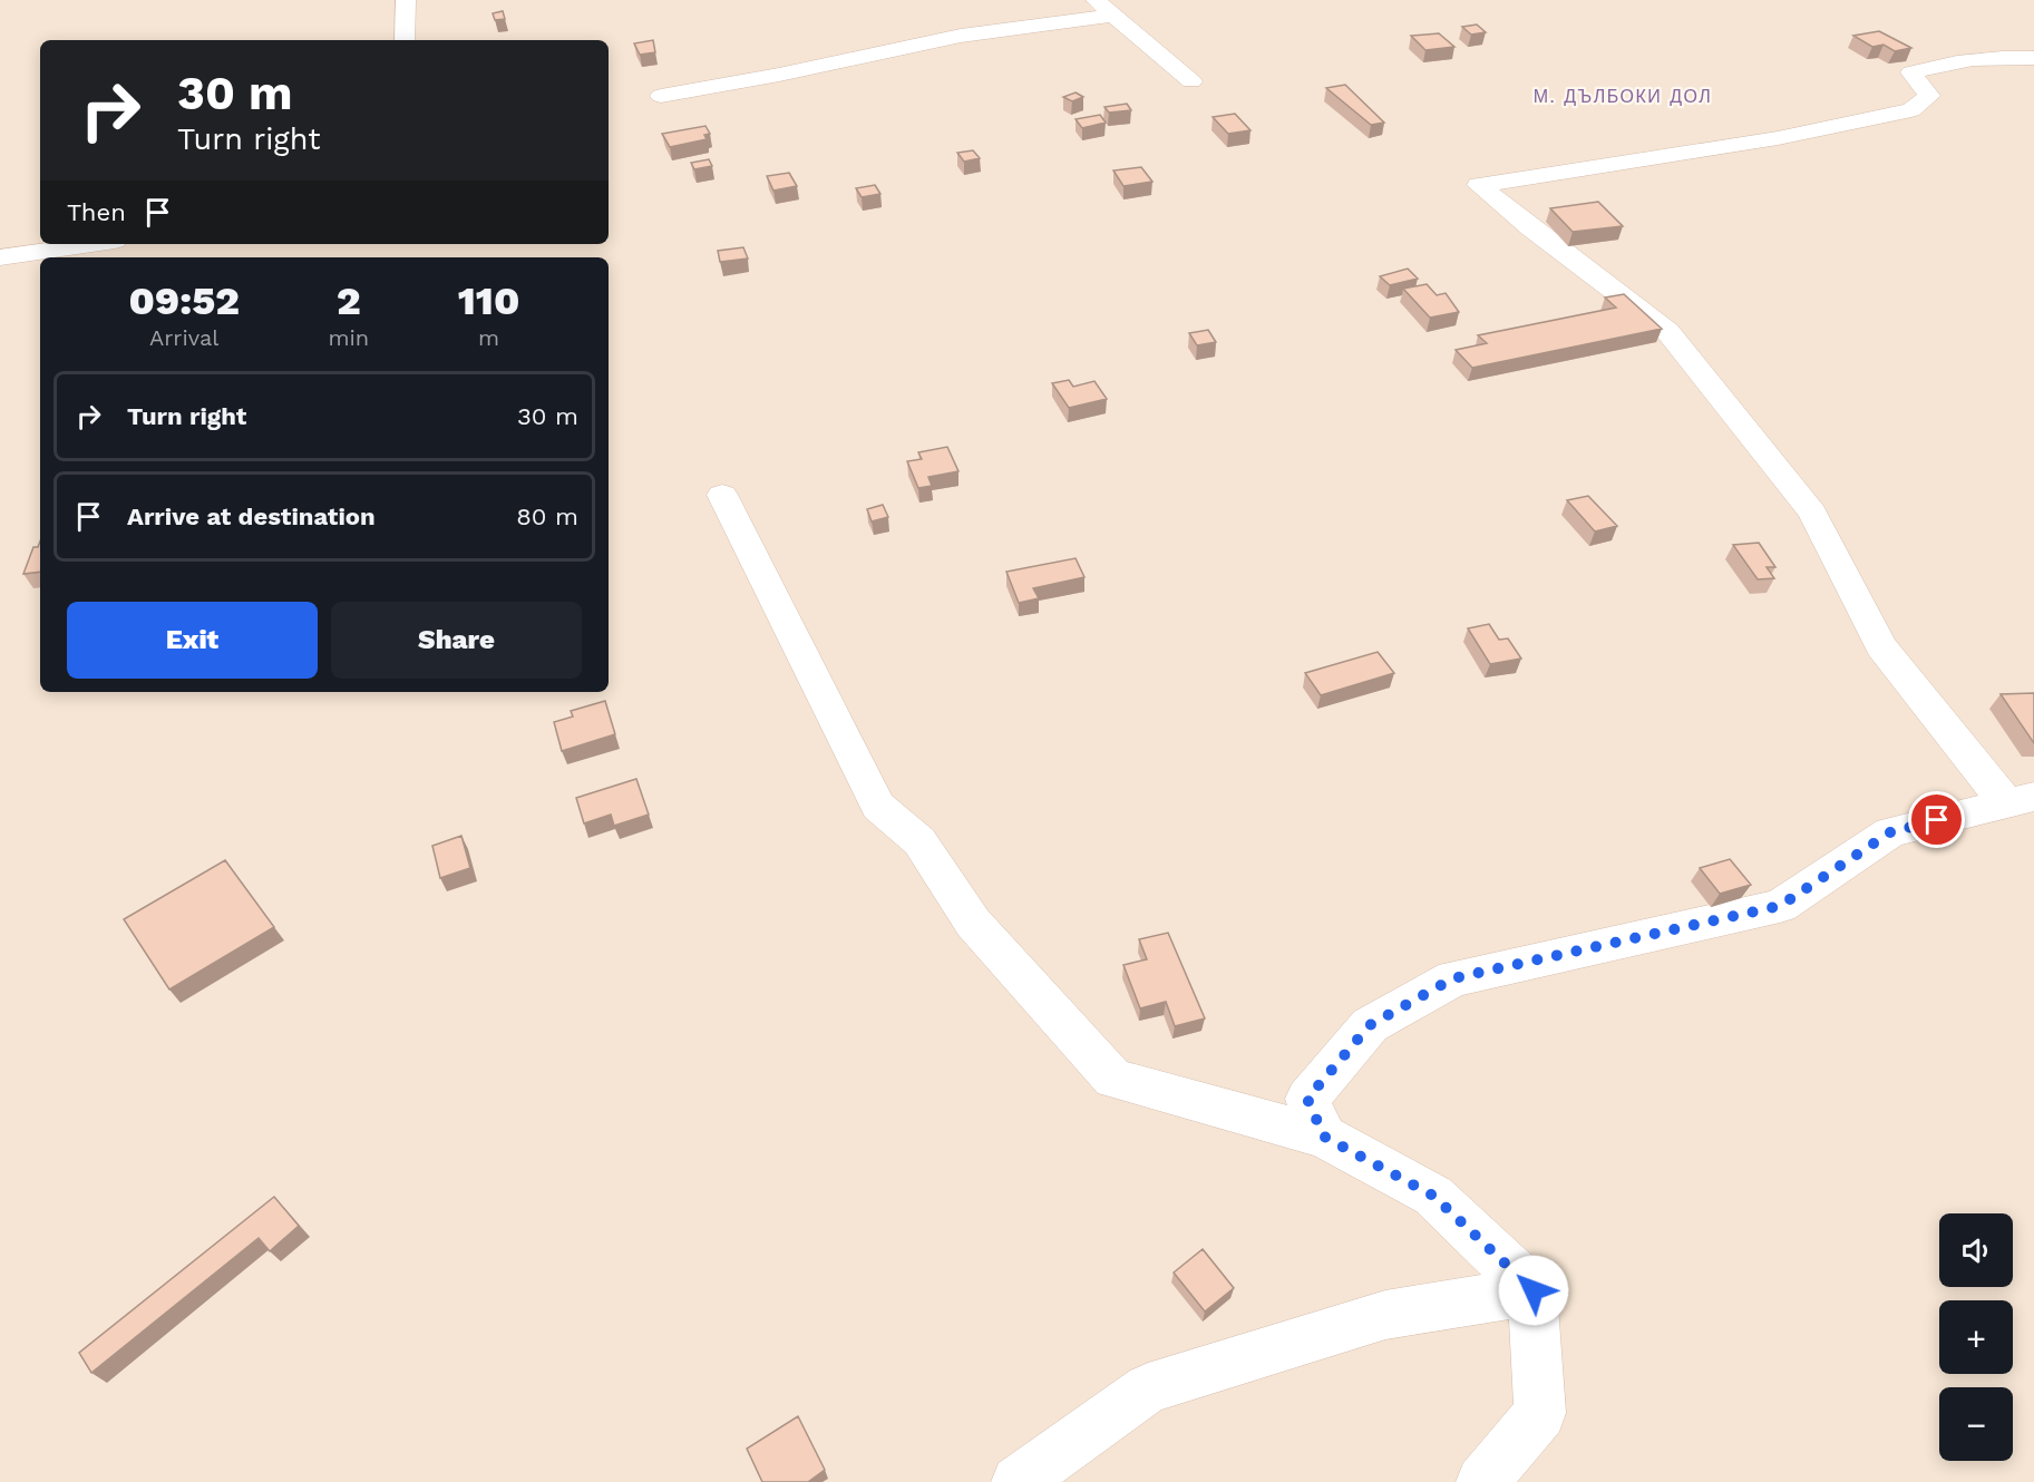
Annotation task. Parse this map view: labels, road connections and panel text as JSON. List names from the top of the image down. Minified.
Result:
{"districts":["М. ДЪЛБОКИ ДОЛ"],"page":{"turn":["30 m","Turn right"],"then":"Then","eta":["09:52","Arrival","2","min","110","m"],"list":[{"name":"Turn right","value":"30 m"},{"name":"Arrive at destination","value":"80 m"}],"buttons":["Exit","Share"],"map_buttons":["+","−"]}}
